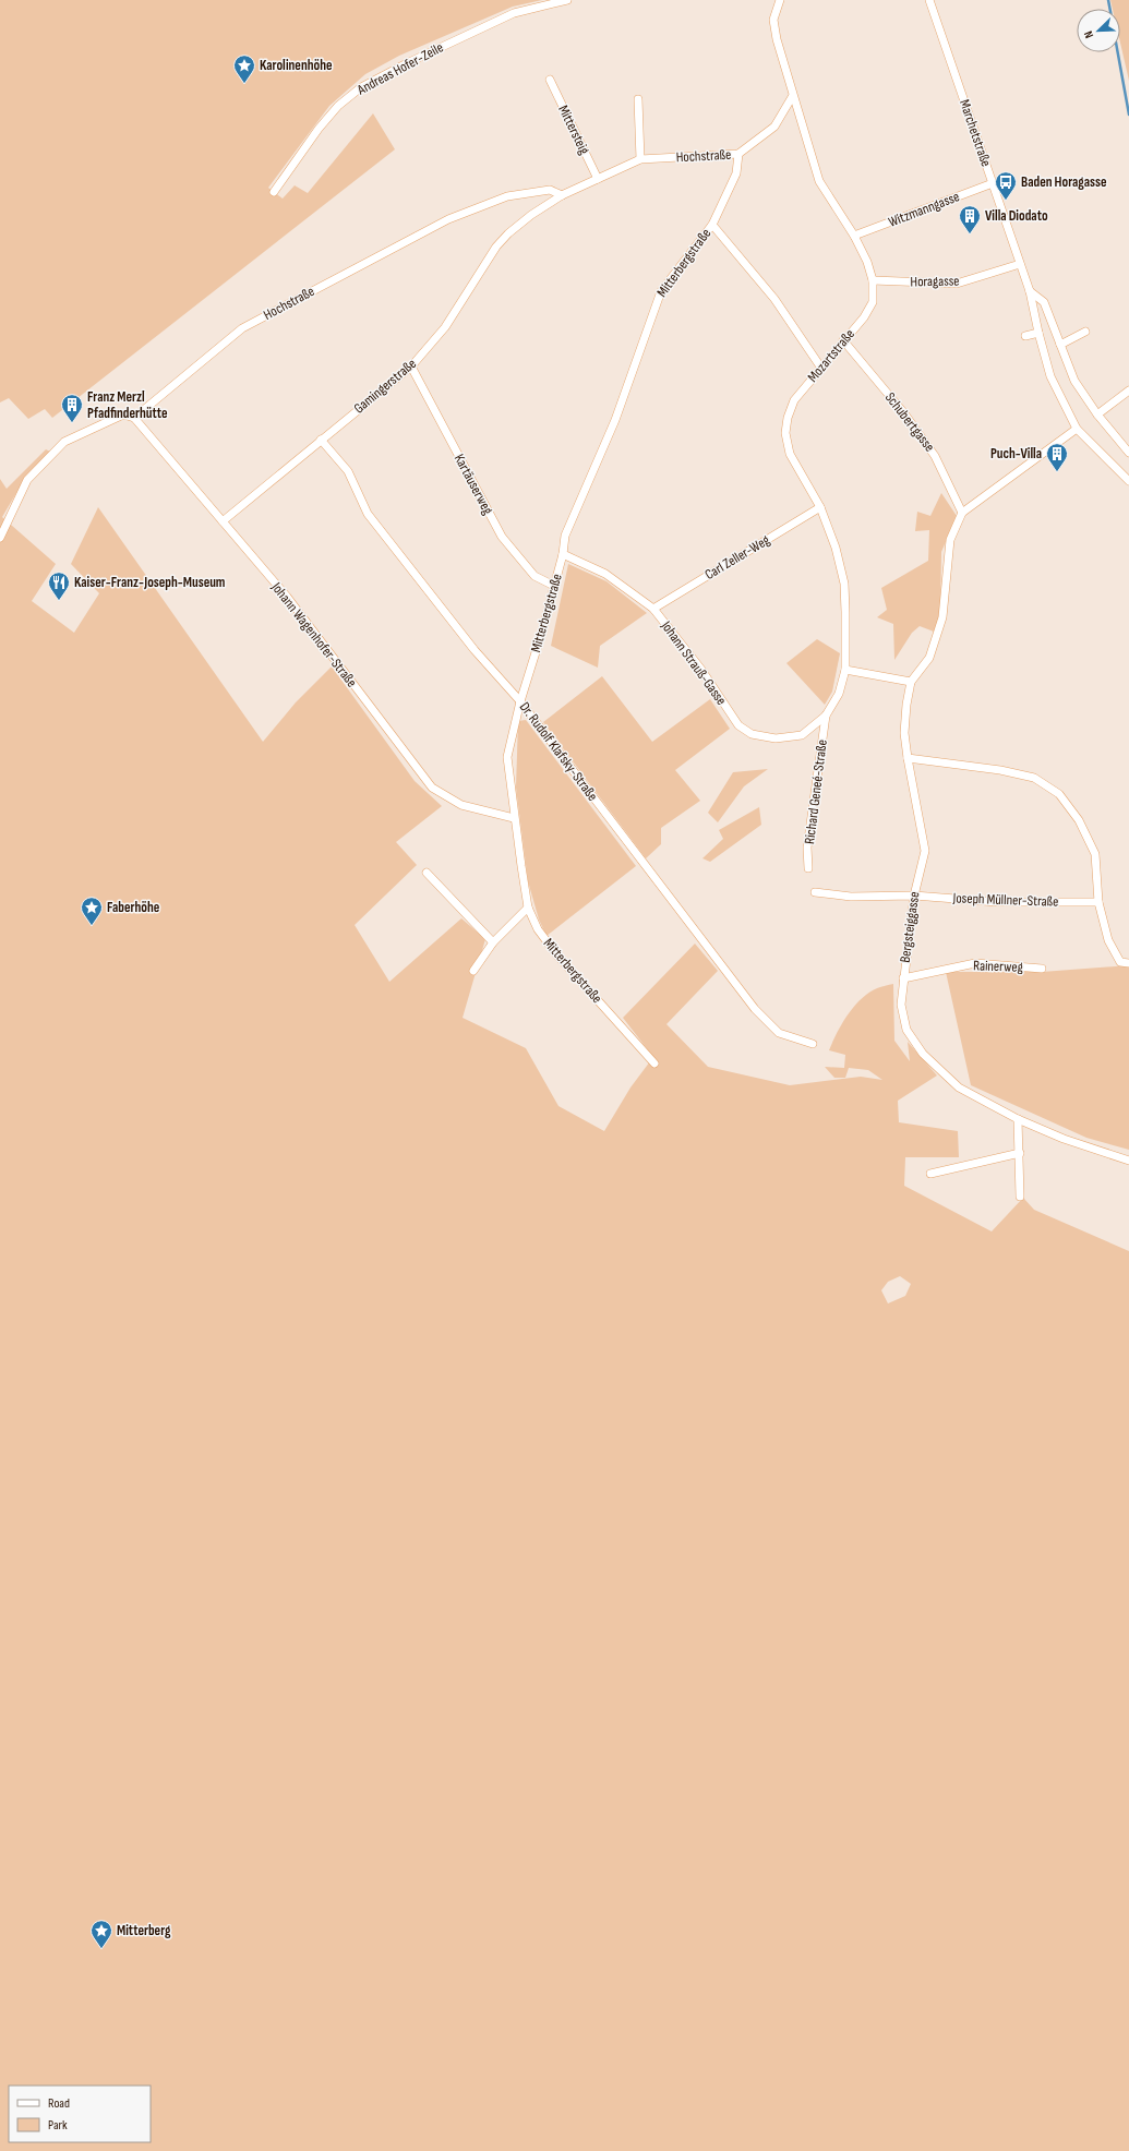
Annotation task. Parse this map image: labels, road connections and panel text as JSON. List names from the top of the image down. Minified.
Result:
{"streets":{"street":["Andreas Hofer-Zeile","Mittersteig","Marchetstraße","Hochstraße","Witzmanngasse","Mitterbergstraße","Horagasse","Mozartstraße","Gamingerstraße","Schubertgasse","Kartäuserweg","Carl Zeller-Weg","Johann Wagenhofer-Straße","Johann Strauß-Gasse","Dr. Rudolf Klafsky-Straße","Richard Geneé-Straße","Joseph Müllner-Straße","Bergsteiggasse","Rainerweg"]},"crossings":[["Mittersteig","Hochstraße"],["Marchetstraße","Witzmanngasse"],["Marchetstraße","Horagasse"],["Hochstraße","Mitterbergstraße"],["Hochstraße","Mozartstraße"],["Hochstraße","Gamingerstraße"],["Hochstraße","Johann Wagenhofer-Straße"],["Witzmanngasse","Mozartstraße"],["Mitterbergstraße","Kartäuserweg"],["Mitterbergstraße","Johann Wagenhofer-Straße"],["Mitterbergstraße","Johann Strauß-Gasse"],["Mitterbergstraße","Dr. Rudolf Klafsky-Straße"],["Horagasse","Mozartstraße"],["Mozartstraße","Schubertgasse"],["Mozartstraße","Carl Zeller-Weg"],["Mozartstraße","Johann Strauß-Gasse"],["Mozartstraße","Richard Geneé-Straße"],["Gamingerstraße","Kartäuserweg"],["Gamingerstraße","Johann Wagenhofer-Straße"],["Gamingerstraße","Dr. Rudolf Klafsky-Straße"],["Schubertgasse","Bergsteiggasse"],["Carl Zeller-Weg","Johann Strauß-Gasse"],["Johann Strauß-Gasse","Richard Geneé-Straße"],["Joseph Müllner-Straße","Bergsteiggasse"],["Bergsteiggasse","Rainerweg"]],"places":{"place":["Karolinenhöhe","Faberhöhe","Mitterberg"],"bus stop":["Baden Horagasse"],"building":["Villa Diodato","Franz Merzl Pfadfinderhütte","Puch-Villa"],"restaurant":["Kaiser-Franz-Joseph-Museum"]},"legend":["Road","Park"],"north":"bottom left"}
